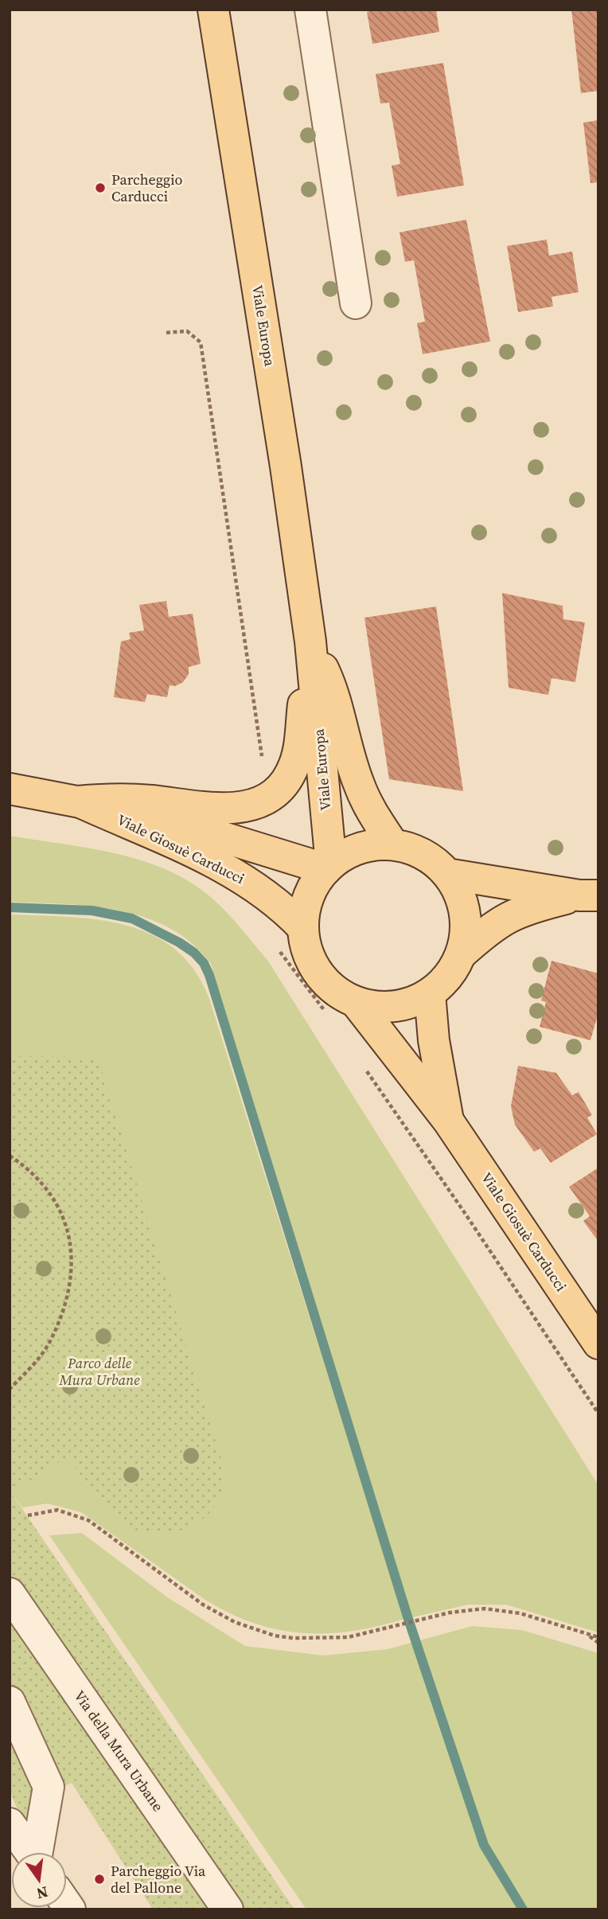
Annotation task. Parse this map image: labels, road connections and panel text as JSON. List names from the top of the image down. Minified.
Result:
{"streets":{"main road":["Viale Europa","Viale Giosuè Carducci"],"street":["Via della Mura Urbane"]},"crossings":[["Viale Europa","Viale Giosuè Carducci"]],"parks":["Parco delle Mura Urbane"],"places":["Parcheggio Carducci","Parcheggio Via del Pallone"],"north":"bottom"}
